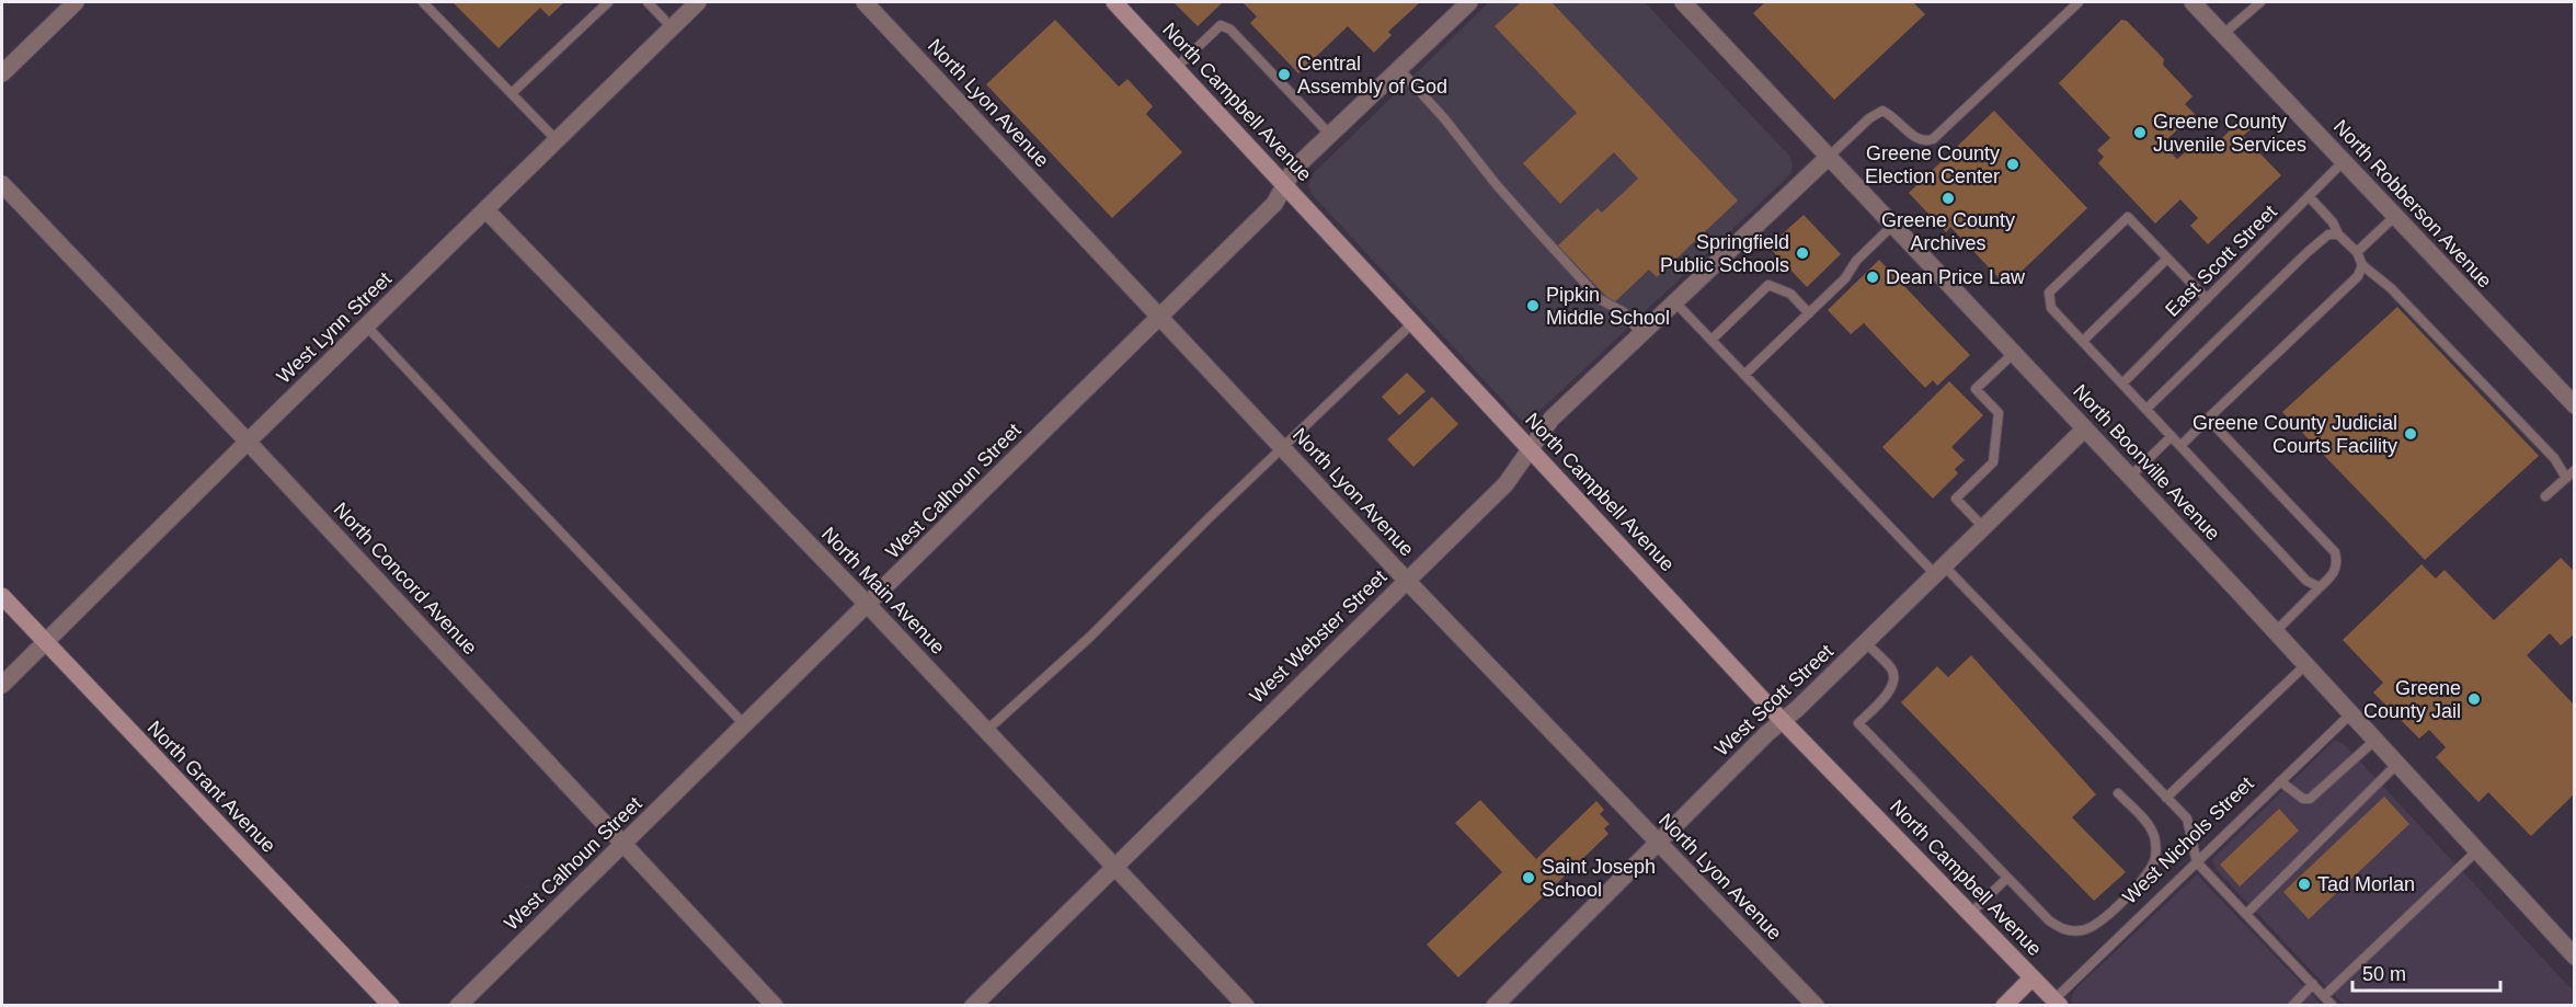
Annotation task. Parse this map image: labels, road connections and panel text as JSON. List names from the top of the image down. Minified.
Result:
{"streets":{"main road":["North Campbell Avenue","North Grant Avenue"],"street":["North Lyon Avenue","North Robberson Avenue","West Lynn Street","North Boonville Avenue","West Calhoun Street","North Concord Avenue","North Main Avenue","West Webster Street","West Scott Street"],"lane":["East Scott Street","West Nichols Street"]},"crossings":[["North Campbell Avenue","West Calhoun Street"],["North Campbell Avenue","West Webster Street"],["North Campbell Avenue","West Scott Street"],["North Campbell Avenue","West Nichols Street"],["North Lyon Avenue","West Calhoun Street"],["North Lyon Avenue","West Webster Street"],["North Lyon Avenue","West Scott Street"],["North Robberson Avenue","East Scott Street"],["West Lynn Street","North Concord Avenue"],["West Lynn Street","North Main Avenue"],["West Lynn Street","North Grant Avenue"],["North Boonville Avenue","West Webster Street"],["North Boonville Avenue","West Scott Street"],["North Boonville Avenue","West Nichols Street"],["West Calhoun Street","North Concord Avenue"],["West Calhoun Street","North Main Avenue"],["North Main Avenue","West Webster Street"]],"places":["Central Assembly of God","Greene County Juvenile Services","Greene County Election Center","Greene County Archives","Springfield Public Schools","Dean Price Law","Pipkin Middle School","Greene County Judicial Courts Facility","Greene County Jail","Saint Joseph School","Tad Morlan"],"scale_bar":"50 m"}
